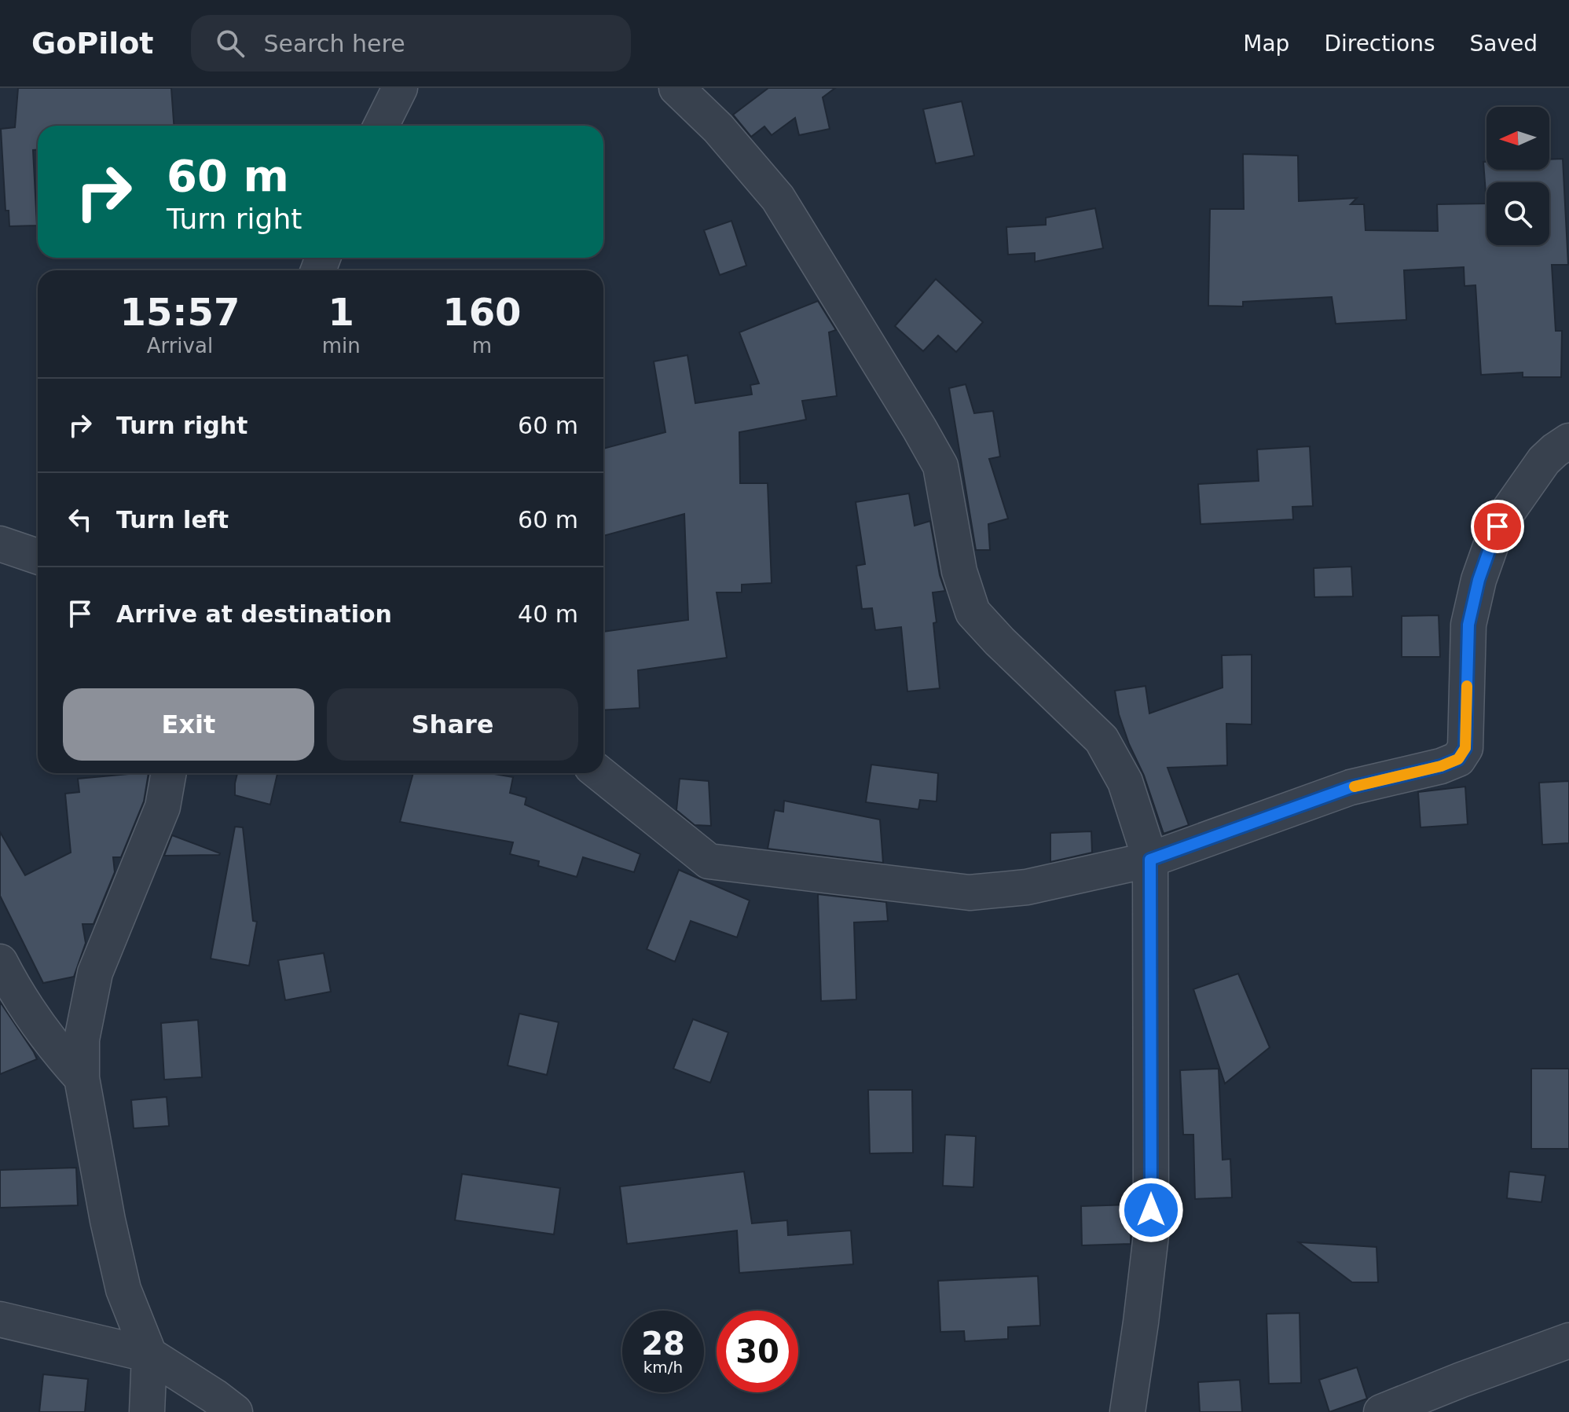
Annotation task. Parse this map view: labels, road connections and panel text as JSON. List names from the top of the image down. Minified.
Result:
{"north":"left","page":{"header":"GoPilot","search":"Search here","nav":["Map","Directions","Saved"],"turn":["60 m","Turn right"],"eta":["15:57","Arrival","1","min","160","m"],"list":[{"name":"Turn right","value":"60 m"},{"name":"Turn left","value":"60 m"},{"name":"Arrive at destination","value":"40 m"}],"buttons":["Exit","Share"],"speed":"28 km/h","limit":"30"}}
